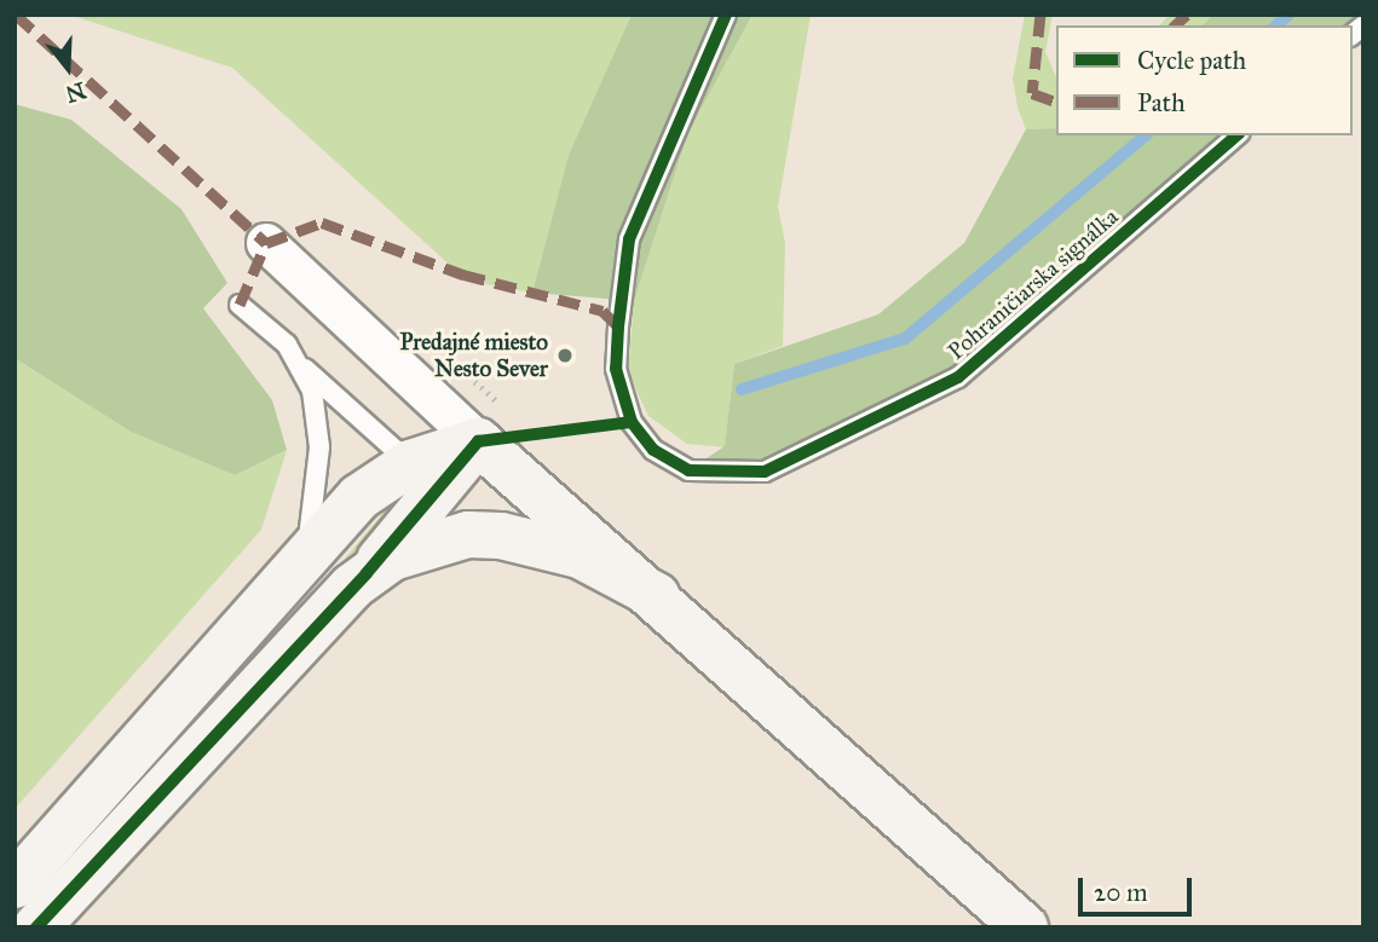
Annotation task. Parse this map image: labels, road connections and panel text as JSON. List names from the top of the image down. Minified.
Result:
{"streets":{"lane":["Pohraničiarska signálka"]},"places":["Predajné miesto Nesto Sever"],"legend":["Cycle path","Path"],"scale_bar":"20 m","north":"bottom"}
